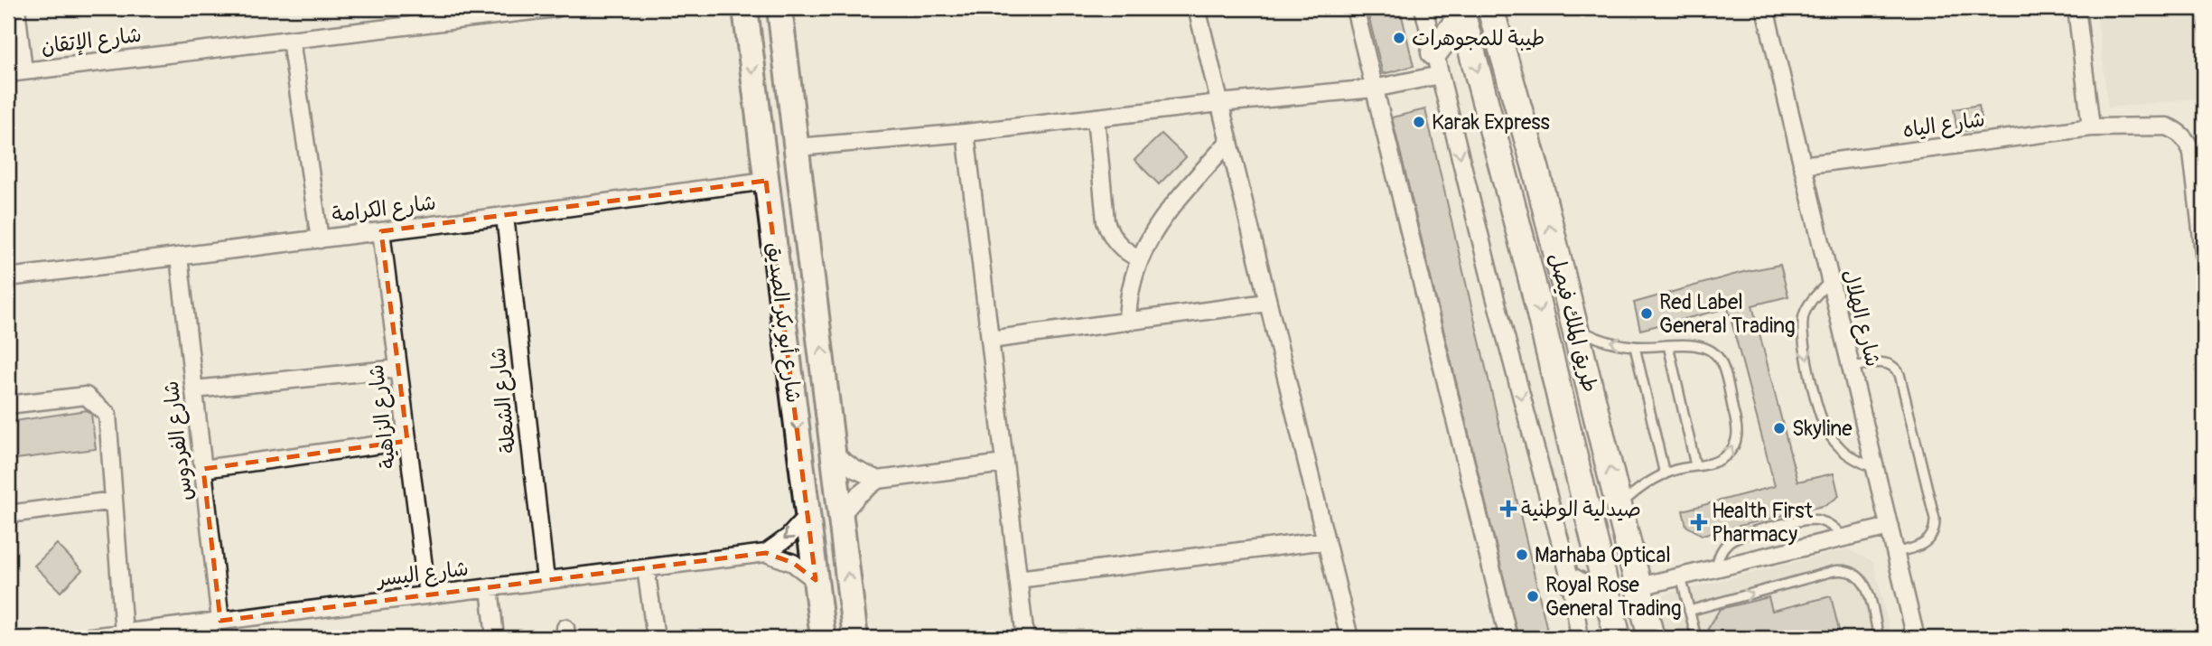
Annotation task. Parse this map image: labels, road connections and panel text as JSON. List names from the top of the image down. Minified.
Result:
{"streets":{"main road":["طريق الملك فيصل"],"street":["شارع الإتقان","شارع الياه","شارع الكرامة","شارع الهلال","شارع أبو بكر الصديق","شارع الشعلة","شارع الزاهية","شارع الفردوس","شارع اليسر"]},"crossings":[["شارع الياه","شارع الهلال"],["شارع الكرامة","شارع أبو بكر الصديق"],["شارع الكرامة","شارع الشعلة"],["شارع الكرامة","شارع الزاهية"],["شارع الكرامة","شارع الفردوس"],["شارع أبو بكر الصديق","شارع اليسر"],["شارع الشعلة","شارع اليسر"],["شارع الزاهية","شارع اليسر"],["شارع الفردوس","شارع اليسر"]],"places":{"other":["طيبة للمجوهرات","Karak Express","Red Label General Trading","Skyline","Marhaba Optical","Royal Rose General Trading"],"health":["صيدلية الوطنية","Health First Pharmacy"]}}
